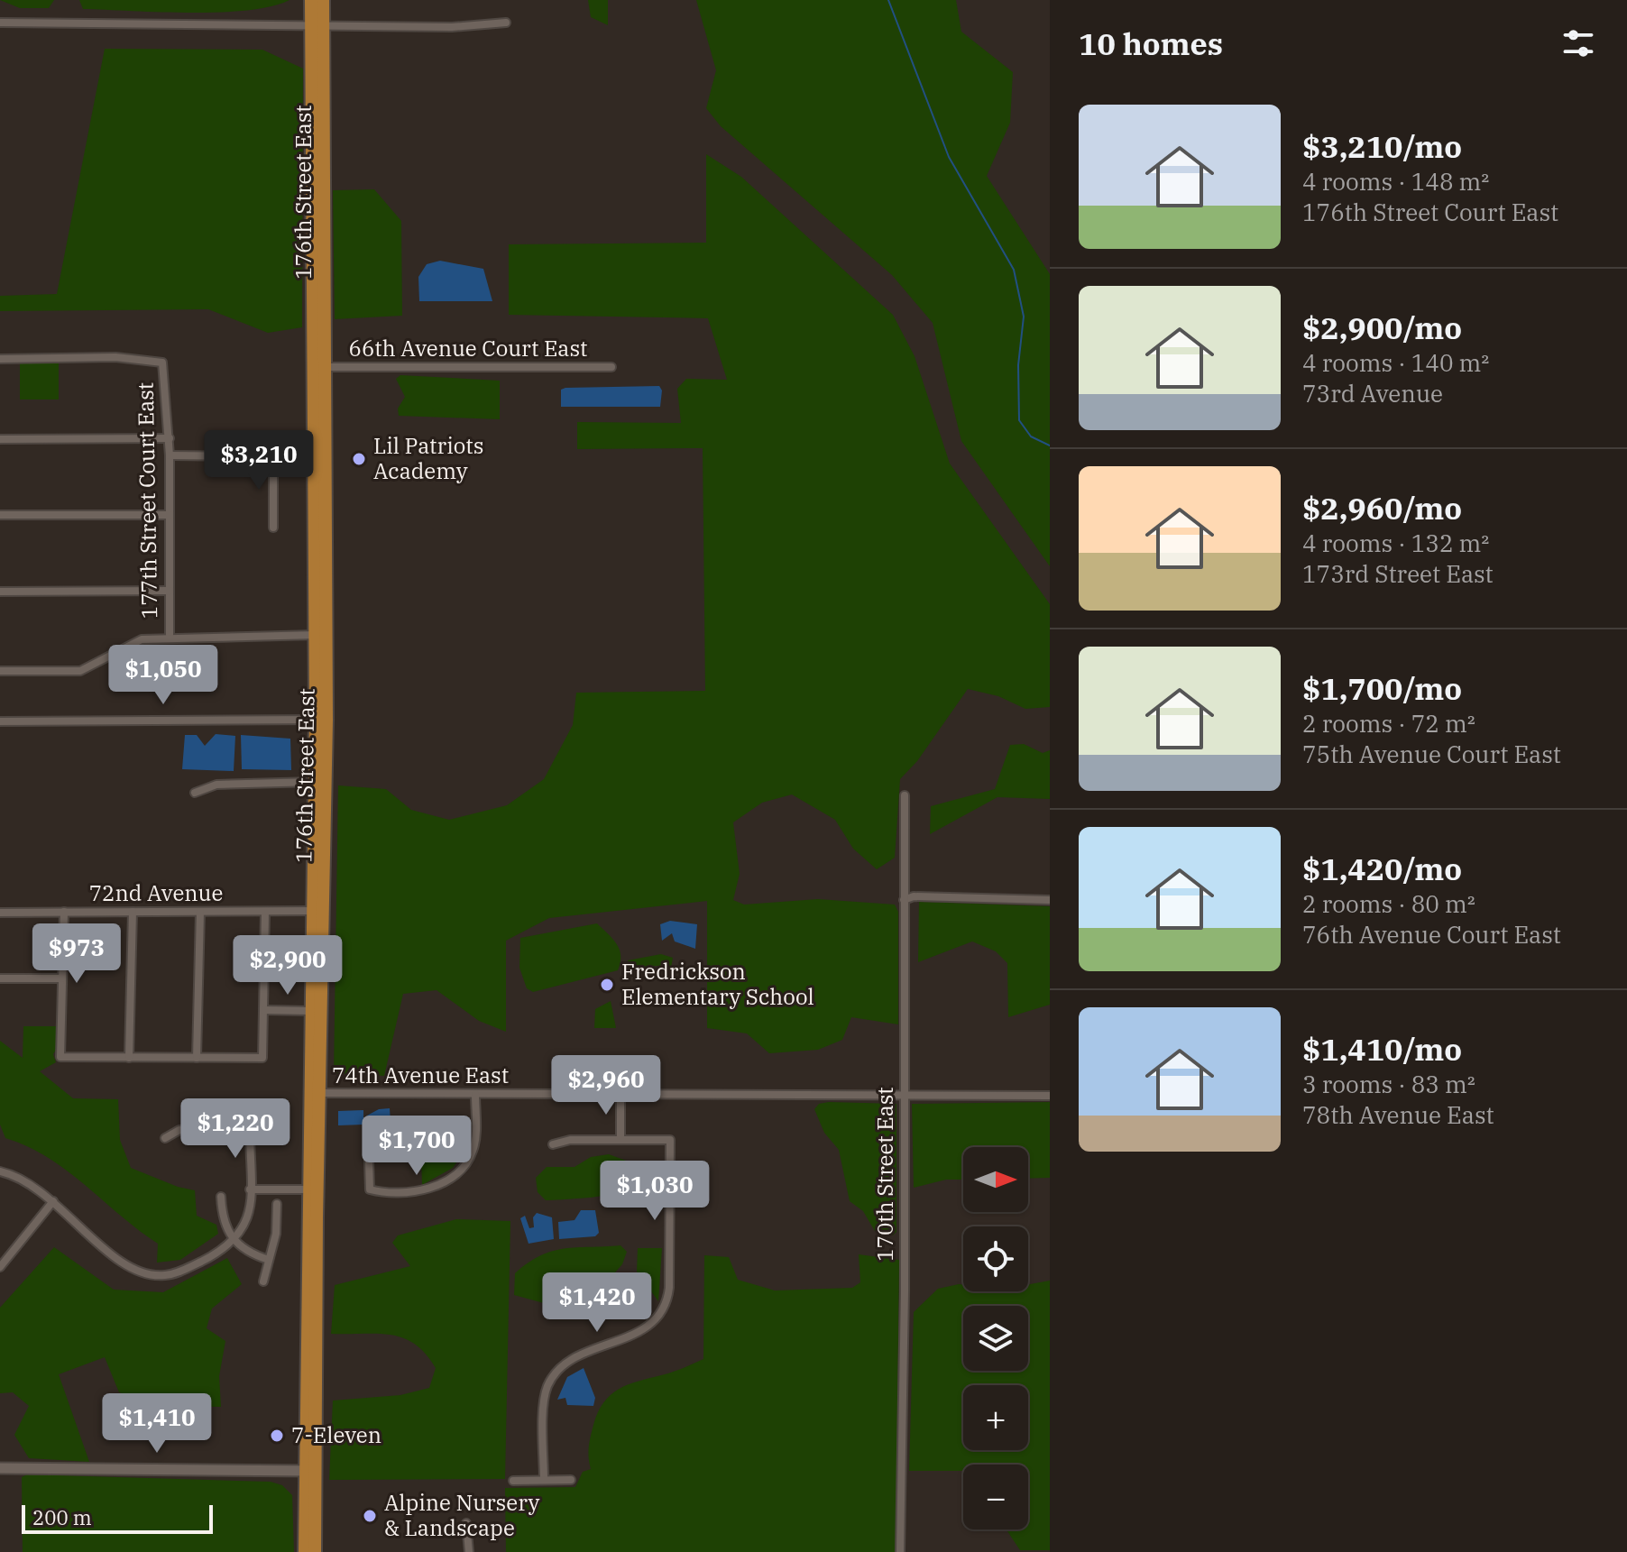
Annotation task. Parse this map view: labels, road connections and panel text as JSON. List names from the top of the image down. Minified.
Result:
{"streets":{"main road":["176th Street East"],"street":["66th Avenue Court East","177th Street Court East","72nd Avenue","74th Avenue East","170th Street East"]},"crossings":[["176th Street East","66th Avenue Court East"],["176th Street East","72nd Avenue"],["176th Street East","74th Avenue East"],["74th Avenue East","170th Street East"]],"places":["Lil Patriots Academy","Fredrickson Elementary School","7-Eleven","Alpine Nursery & Landscape"],"scale_bar":"200 m","north":"right","page":{"heading":"10 homes","list":[{"name":"$3,210/mo","note":"4 rooms · 148 m² · 176th Street Court East"},{"name":"$2,900/mo","note":"4 rooms · 140 m² · 73rd Avenue"},{"name":"$2,960/mo","note":"4 rooms · 132 m² · 173rd Street East"},{"name":"$1,700/mo","note":"2 rooms · 72 m² · 75th Avenue Court East"},{"name":"$1,420/mo","note":"2 rooms · 80 m² · 76th Avenue Court East"},{"name":"$1,410/mo","note":"3 rooms · 83 m² · 78th Avenue East"}],"price":["$3,210","$1,050","$973","$2,900","$2,960","$1,220","$1,700","$1,030","$1,420","$1,410"],"map_buttons":["+","−"],"scale":"200 m"}}
